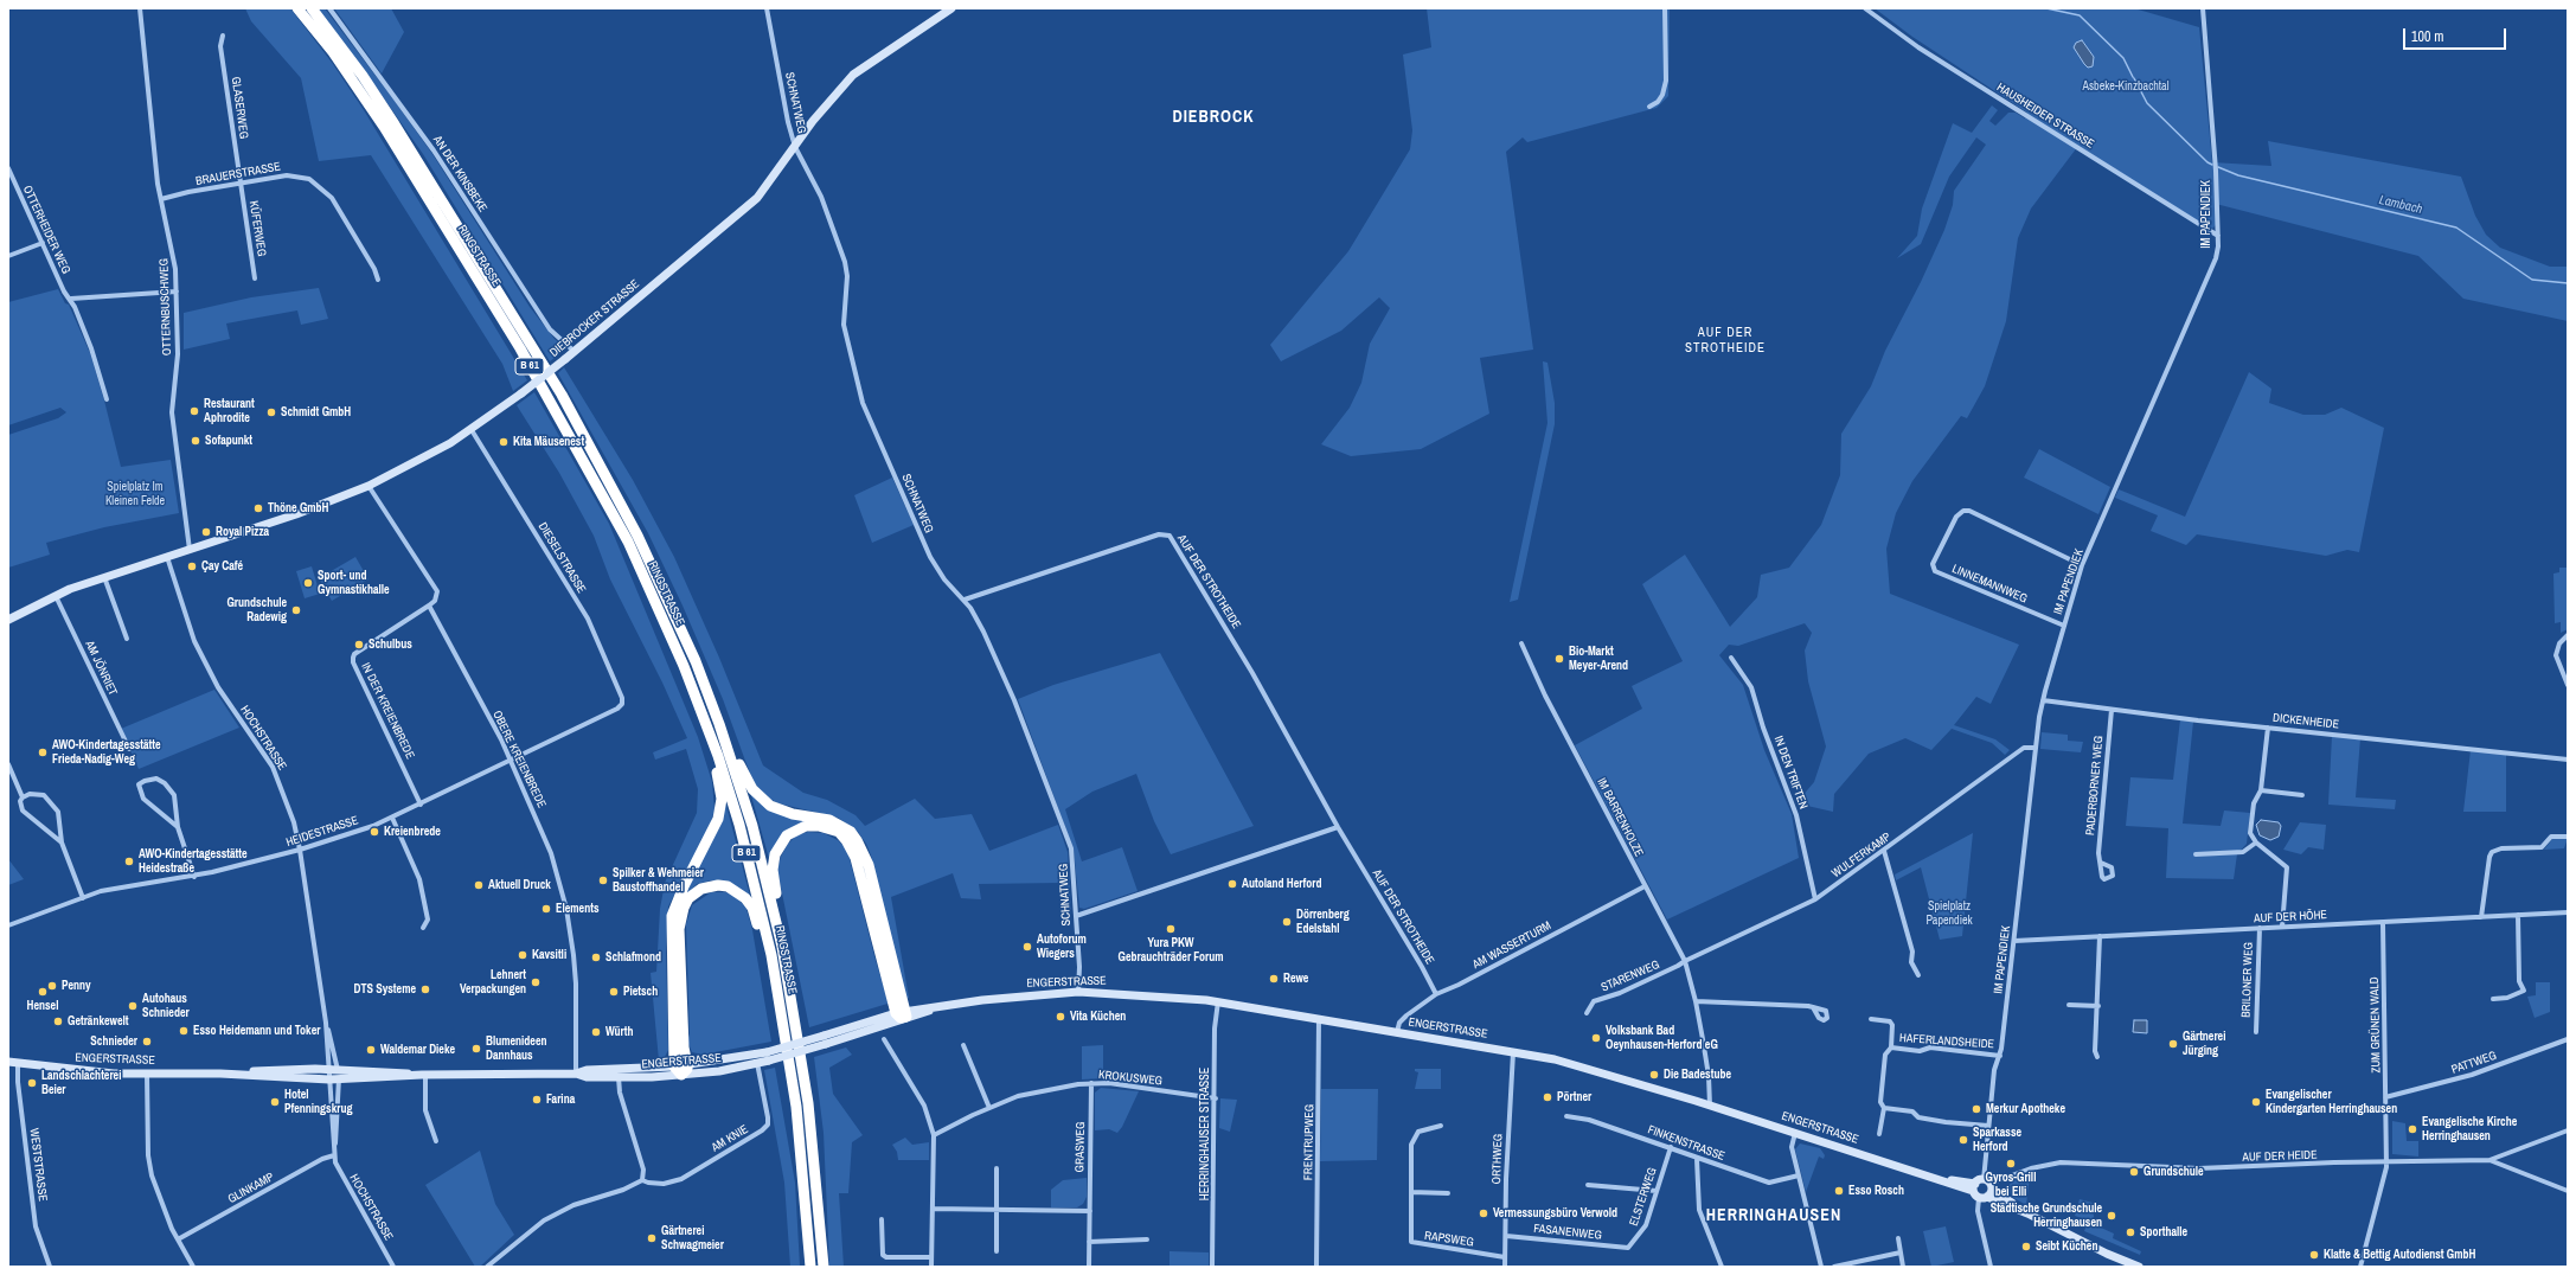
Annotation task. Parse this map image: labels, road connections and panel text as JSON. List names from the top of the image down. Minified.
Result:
{"streets":{"highway":["RINGSTRASSE","B 61"],"main road":["DIEBROCKER STRASSE","ENGERSTRASSE"],"street":["SCHNATWEG","GLASERWEG","HAUSHEIDER STRASSE","BRAUERSTRASSE","AN DER KINSBEKE","IM PAPENDIEK","KÜFERWEG","OTTERHEIDER WEG","OTTERNBUSCHWEG","DIESELSTRASSE","AUF DER STROTHEIDE","LINNEMANNWEG","AM JÖNRIET","IN DER KREIENBREDE","DICKENHEIDE","HOCHSTRASSE","OBERE KREIENBREDE","IN DEN TRIFTEN","PADERBORNER WEG","IM BARRENHOLZE","HEIDESTRASSE","WULFERKAMP","AUF DER HÖHE","AM WASSERTURM","STARENWEG","BRILONER WEG","ZUM GRÜNEN WALD","HAFERLANDSHEIDE","PATTWEG","KROKUSWEG","HERRINGHAUSER STRASSE","AM KNIE","FRENTRUPWEG","FINKENSTRASSE","GRASWEG","AUF DER HEIDE","ORTHWEG","WESTSTRASSE","GLINKAMP","ELSTERWEG","FASANENWEG","RAPSWEG"]},"crossings":[["SCHNATWEG","DIEBROCKER STRASSE"],["SCHNATWEG","AUF DER STROTHEIDE"],["SCHNATWEG","ENGERSTRASSE"],["GLASERWEG","BRAUERSTRASSE"],["GLASERWEG","KÜFERWEG"],["HAUSHEIDER STRASSE","IM PAPENDIEK"],["BRAUERSTRASSE","KÜFERWEG"],["BRAUERSTRASSE","OTTERNBUSCHWEG"],["AN DER KINSBEKE","DIEBROCKER STRASSE"],["IM PAPENDIEK","LINNEMANNWEG"],["IM PAPENDIEK","DICKENHEIDE"],["IM PAPENDIEK","WULFERKAMP"],["IM PAPENDIEK","AUF DER HÖHE"],["IM PAPENDIEK","ENGERSTRASSE"],["IM PAPENDIEK","HAFERLANDSHEIDE"],["IM PAPENDIEK","AUF DER HEIDE"],["OTTERNBUSCHWEG","DIEBROCKER STRASSE"],["DIEBROCKER STRASSE","DIESELSTRASSE"],["DIEBROCKER STRASSE","AM JÖNRIET"],["DIEBROCKER STRASSE","HOCHSTRASSE"],["DIESELSTRASSE","HEIDESTRASSE"],["AUF DER STROTHEIDE","AM WASSERTURM"],["IN DER KREIENBREDE","OBERE KREIENBREDE"],["IN DER KREIENBREDE","HEIDESTRASSE"],["DICKENHEIDE","PADERBORNER WEG"],["HOCHSTRASSE","HEIDESTRASSE"],["HOCHSTRASSE","ENGERSTRASSE"],["HOCHSTRASSE","GLINKAMP"],["OBERE KREIENBREDE","HEIDESTRASSE"],["OBERE KREIENBREDE","ENGERSTRASSE"],["IN DEN TRIFTEN","WULFERKAMP"],["IM BARRENHOLZE","WULFERKAMP"],["IM BARRENHOLZE","AM WASSERTURM"],["IM BARRENHOLZE","STARENWEG"],["IM BARRENHOLZE","ENGERSTRASSE"],["WULFERKAMP","STARENWEG"],["AUF DER HÖHE","BRILONER WEG"],["AUF DER HÖHE","ZUM GRÜNEN WALD"],["AM WASSERTURM","ENGERSTRASSE"],["ENGERSTRASSE","HERRINGHAUSER STRASSE"],["ENGERSTRASSE","AM KNIE"],["ENGERSTRASSE","FRENTRUPWEG"],["ENGERSTRASSE","AUF DER HEIDE"],["ENGERSTRASSE","ORTHWEG"],["ENGERSTRASSE","WESTSTRASSE"],["ZUM GRÜNEN WALD","PATTWEG"],["ZUM GRÜNEN WALD","AUF DER HEIDE"],["KROKUSWEG","HERRINGHAUSER STRASSE"],["KROKUSWEG","GRASWEG"],["FINKENSTRASSE","ELSTERWEG"],["ORTHWEG","FASANENWEG"],["ORTHWEG","RAPSWEG"],["ELSTERWEG","FASANENWEG"]],"districts":["DIEBROCK","AUF DER STROTHEIDE","HERRINGHAUSEN"],"water":["Lambach"],"parks":["Asbeke-Kinzbachtal","Spielplatz Im Kleinen Felde","Spielplatz Papendiek"],"places":["Restaurant Aphrodite","Schmidt GmbH","Sofapunkt","Kita Mäusenest","Thöne GmbH","Royal Pizza","Çay Café","Sport- und Gymnastikhalle","Grundschule Radewig","Schulbus","Bio-Markt Meyer-Arend","AWO-Kindertagesstätte Frieda-Nadig-Weg","Kreienbrede","AWO-Kindertagesstätte Heidestraße","Spilker & Wehmeier Baustoffhandel","Autoland Herford","Aktuell Druck","Elements","Dörrenberg Edelstahl","Yura PKW Gebrauchträder Forum","Autoforum Wiegers","Kavsitli","Schlafmond","Rewe","Lehnert Verpackungen","Penny","DTS Systeme","Hensel","Pietsch","Autohaus Schnieder","Vita Küchen","Getränkewelt","Esso Heidemann und Toker","Würth","Volksbank Bad Oeynhausen-Herford eG","Schnieder","Gärtnerei Jürging","Blumenideen Dannhaus","Waldemar Dieke","Die Badestube","Landschlachterei Beier","Pörtner","Farina","Hotel Pfenningskrug","Evangelischer Kindergarten Herringhausen","Merkur Apotheke","Evangelische Kirche Herringhausen","Sparkasse Herford","Gyros-Grill bei Elli","Grundschule","Esso Rosch","Vermessungsbüro Verwold","Städtische Grundschule Herringhausen","Sporthalle","Gärtnerei Schwagmeier","Seibt Küchen","Klatte & Bettig Autodienst GmbH"],"scale_bar":"100 m"}
